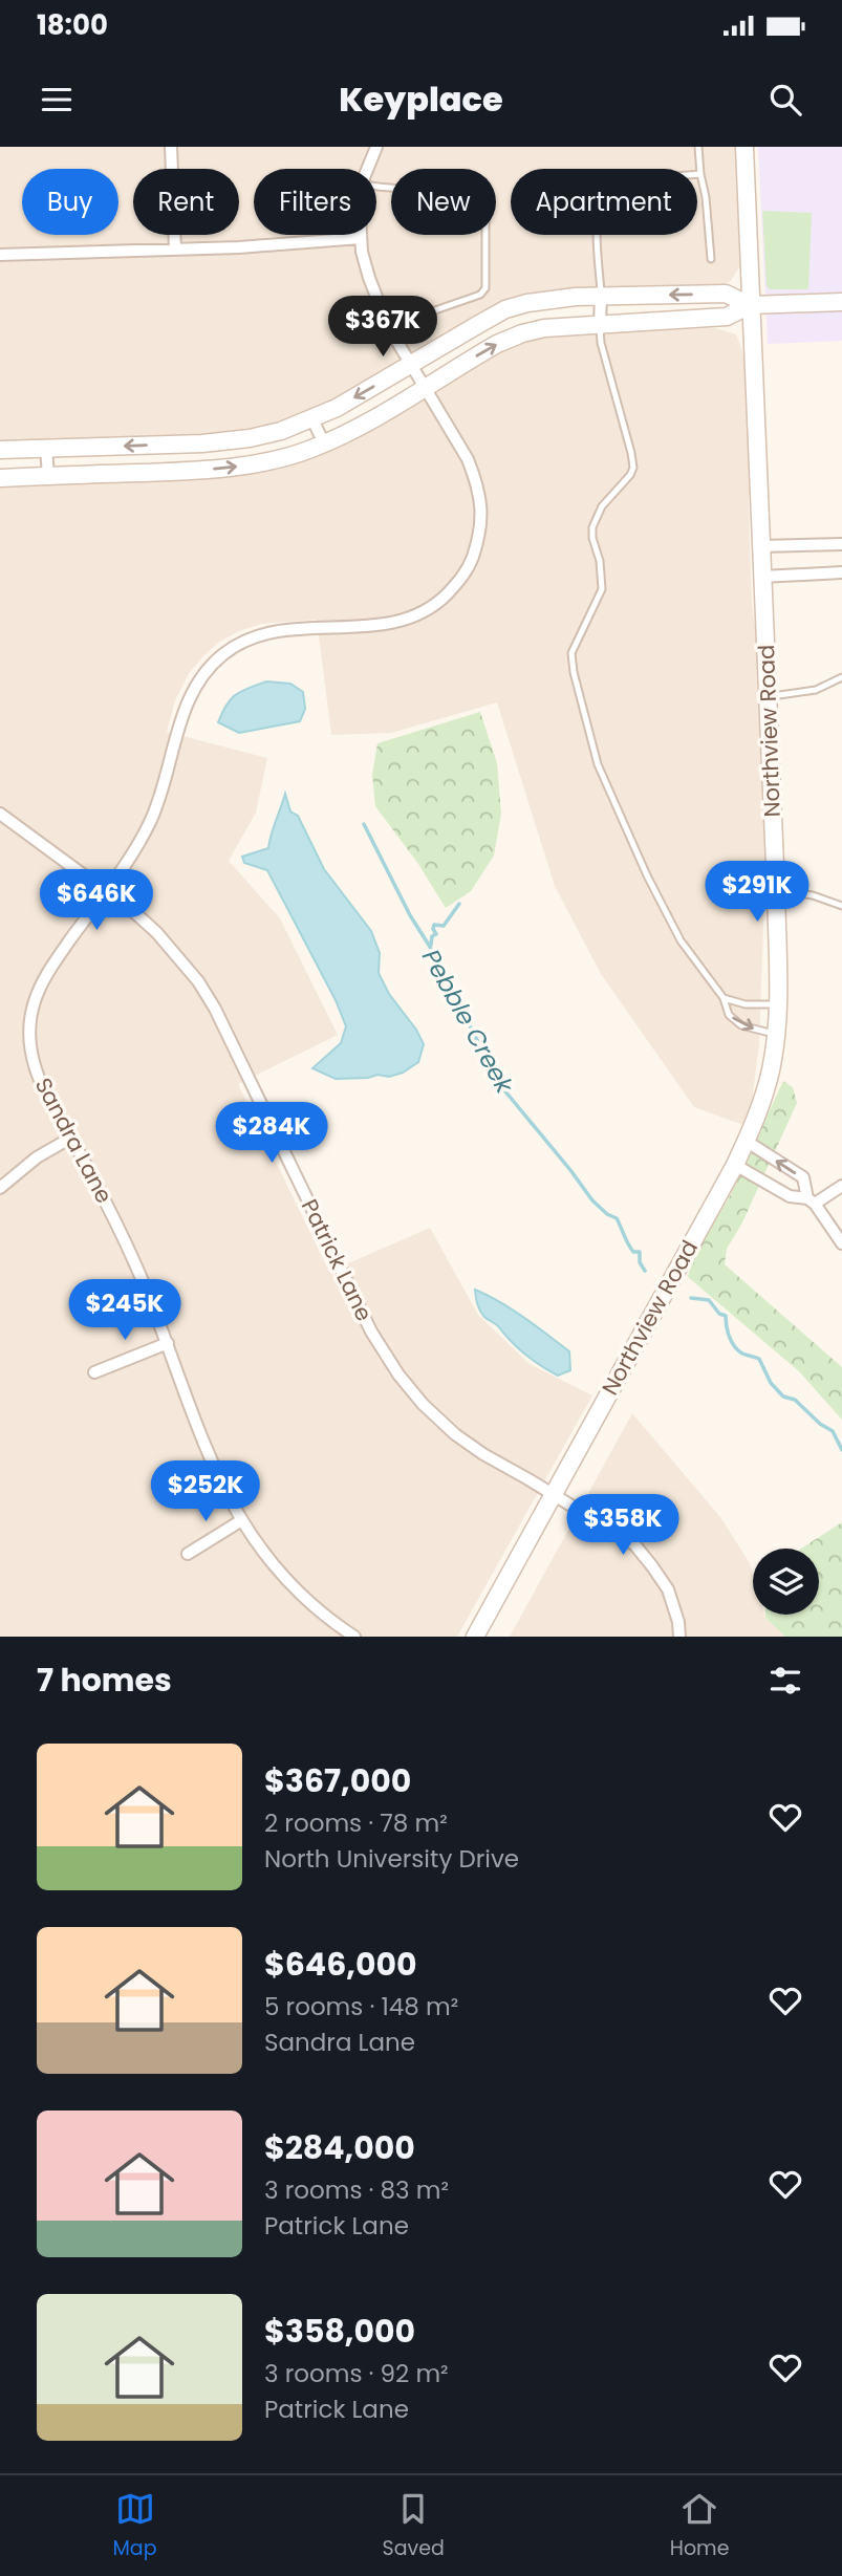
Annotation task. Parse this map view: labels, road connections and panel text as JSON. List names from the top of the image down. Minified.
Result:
{"streets":{"street":["Northview Road","Sandra Lane","Patrick Lane"]},"crossings":[["Northview Road","Patrick Lane"],["Sandra Lane","Patrick Lane"]],"water":["Pebble Creek"],"page":{"status":"18:00","header":"Keyplace","chip":["Buy","Rent","Filters","New","Apartment"],"price":["$367K","$291K","$646K","$284K","$245K","$252K","$358K"],"heading":"7 homes","list":[{"name":"$367,000","note":"2 rooms · 78 m² · North University Drive"},{"name":"$646,000","note":"5 rooms · 148 m² · Sandra Lane"},{"name":"$284,000","note":"3 rooms · 83 m² · Patrick Lane"},{"name":"$358,000","note":"3 rooms · 92 m² · Patrick Lane"}],"tabs":["Map","Saved","Home"]}}
